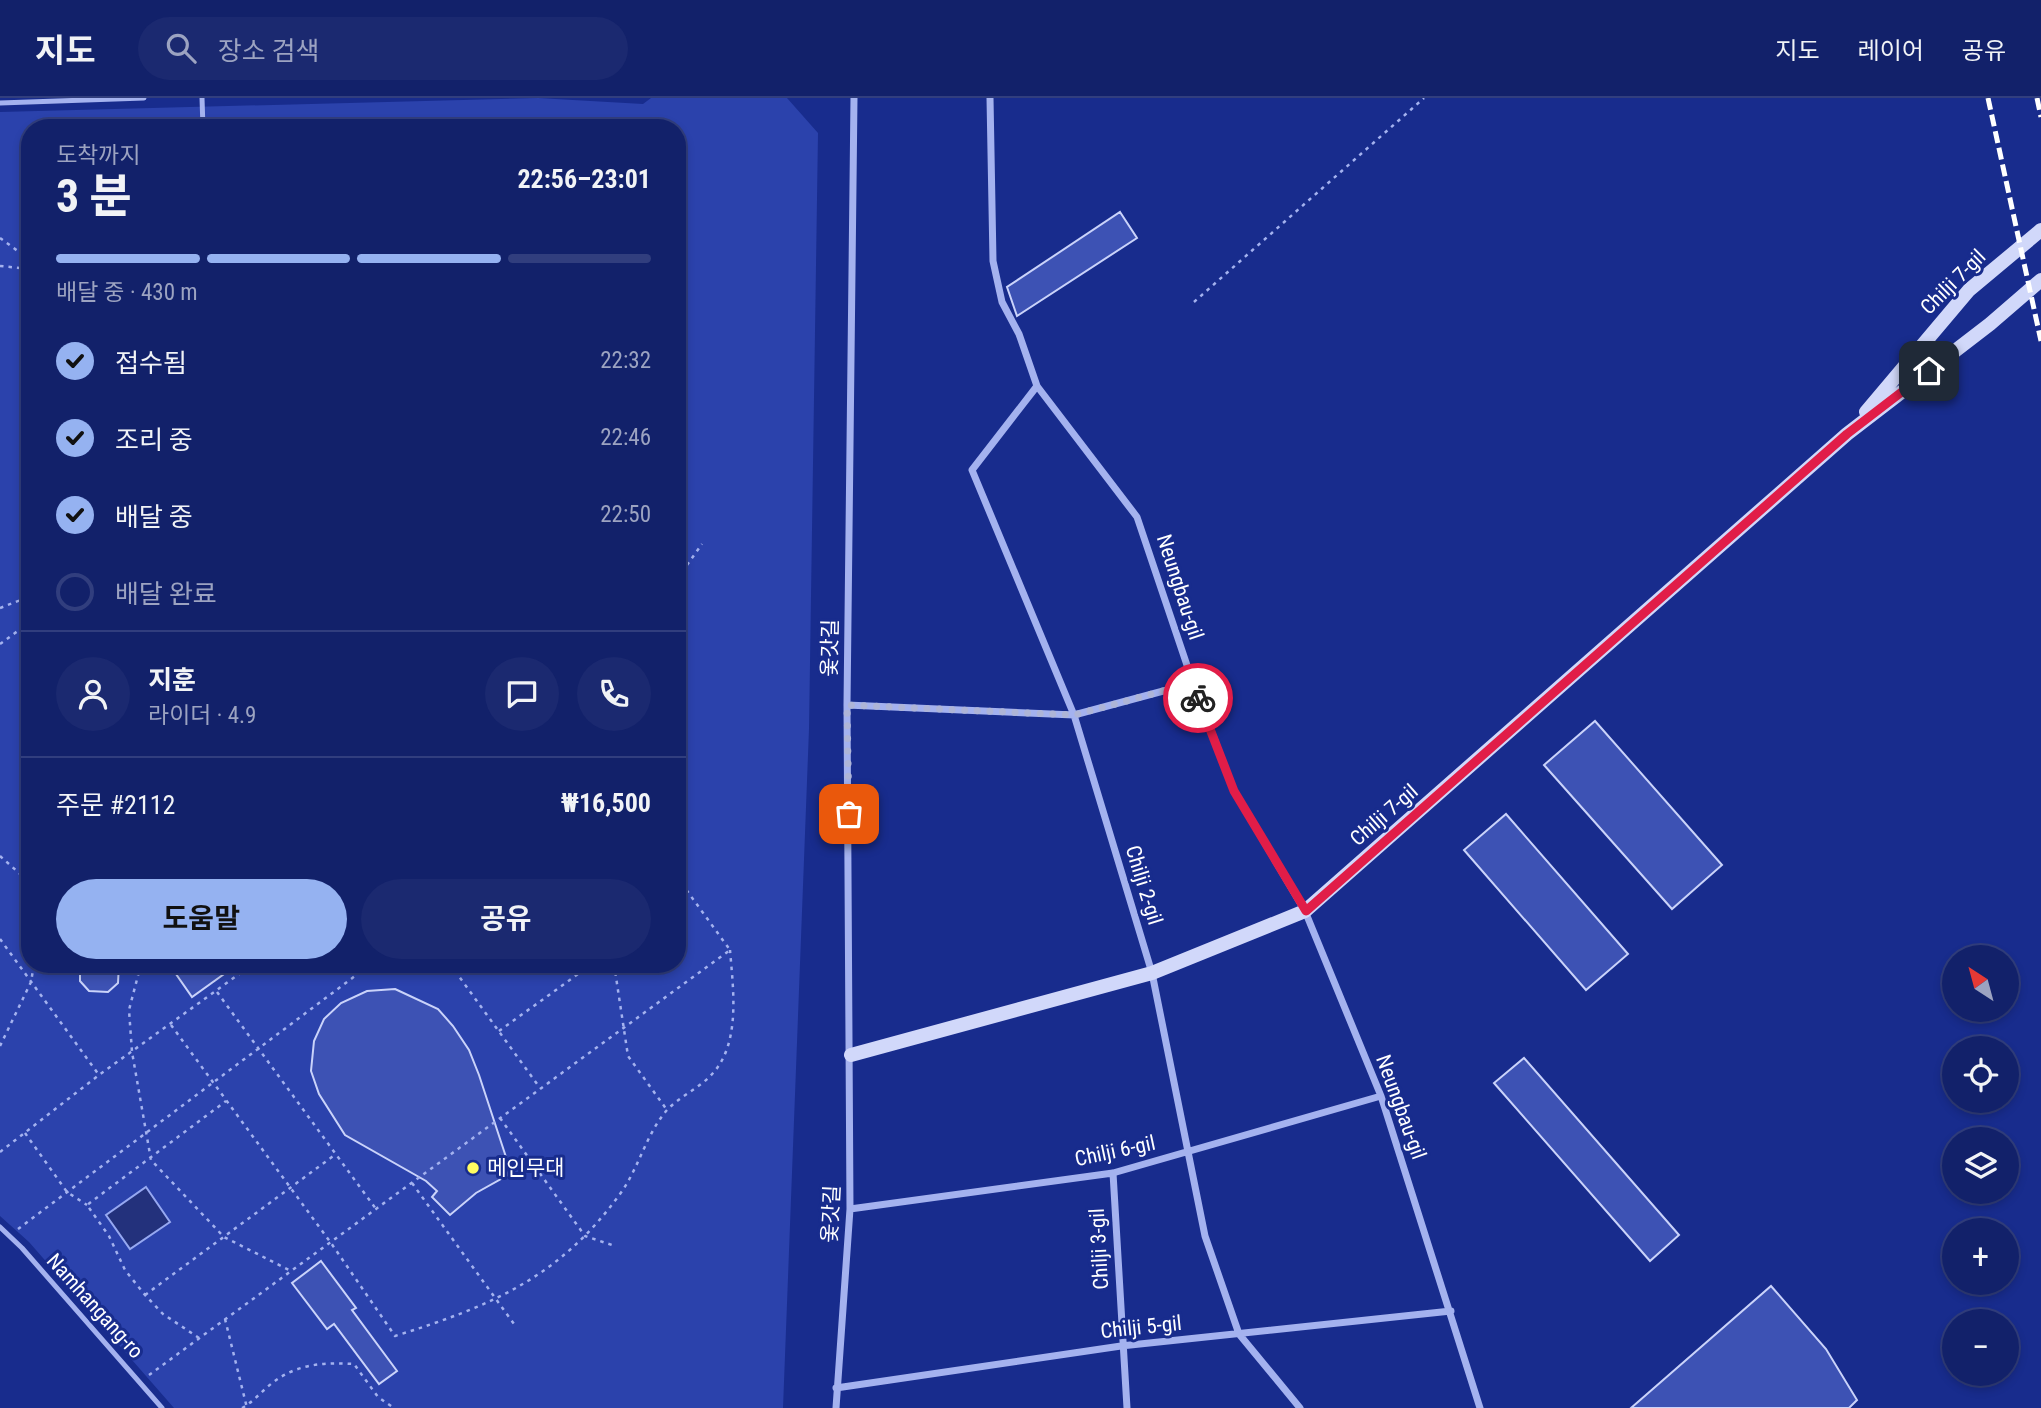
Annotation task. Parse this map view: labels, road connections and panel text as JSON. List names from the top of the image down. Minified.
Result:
{"streets":{"street":["Chilji 7-gil","Neungbau-gil","옻갓길","Chilji 2-gil","Chilji 6-gil","Chilji 3-gil","Chilji 5-gil"],"lane":["Namhangang-ro"]},"crossings":[["Chilji 7-gil","Neungbau-gil"],["Chilji 7-gil","옻갓길"],["Chilji 7-gil","Chilji 2-gil"],["Neungbau-gil","Chilji 2-gil"],["Neungbau-gil","Chilji 6-gil"],["Neungbau-gil","Chilji 5-gil"],["옻갓길","Chilji 6-gil"],["옻갓길","Chilji 5-gil"],["Chilji 2-gil","Chilji 6-gil"],["Chilji 2-gil","Chilji 5-gil"],["Chilji 6-gil","Chilji 3-gil"],["Chilji 3-gil","Chilji 5-gil"]],"places":["메인무대"],"north":"top left","page":{"header":"지도","search":"장소 검색","nav":["지도","레이어","공유"],"heading":["3 분","도착까지","22:56–23:01"],"panel":["지훈","라이더 · 4.9","주문 #2112","₩16,500"],"bar":"배달 중 · 430 m","list":[["접수됨","22:32"],["조리 중","22:46"],["배달 중","22:50"],"배달 완료"],"buttons":["도움말","공유"],"map_buttons":["+","−"]}}
